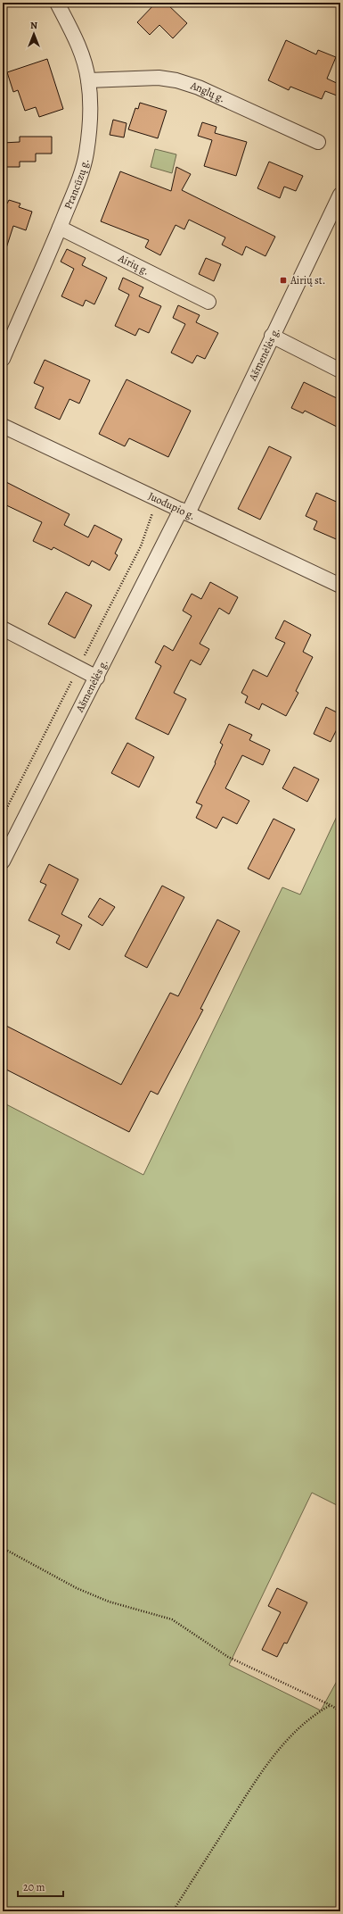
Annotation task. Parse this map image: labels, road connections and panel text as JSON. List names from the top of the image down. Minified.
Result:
{"streets":{"street":["Anglų g.","Prancūzų g.","Airių g.","Ašmenėlės g.","Juodupio g."]},"crossings":[["Anglų g.","Prancūzų g."],["Prancūzų g.","Airių g."],["Ašmenėlės g.","Juodupio g."]],"places":{"transit":["Airių st."]},"scale_bar":"20 m","north":"top"}
